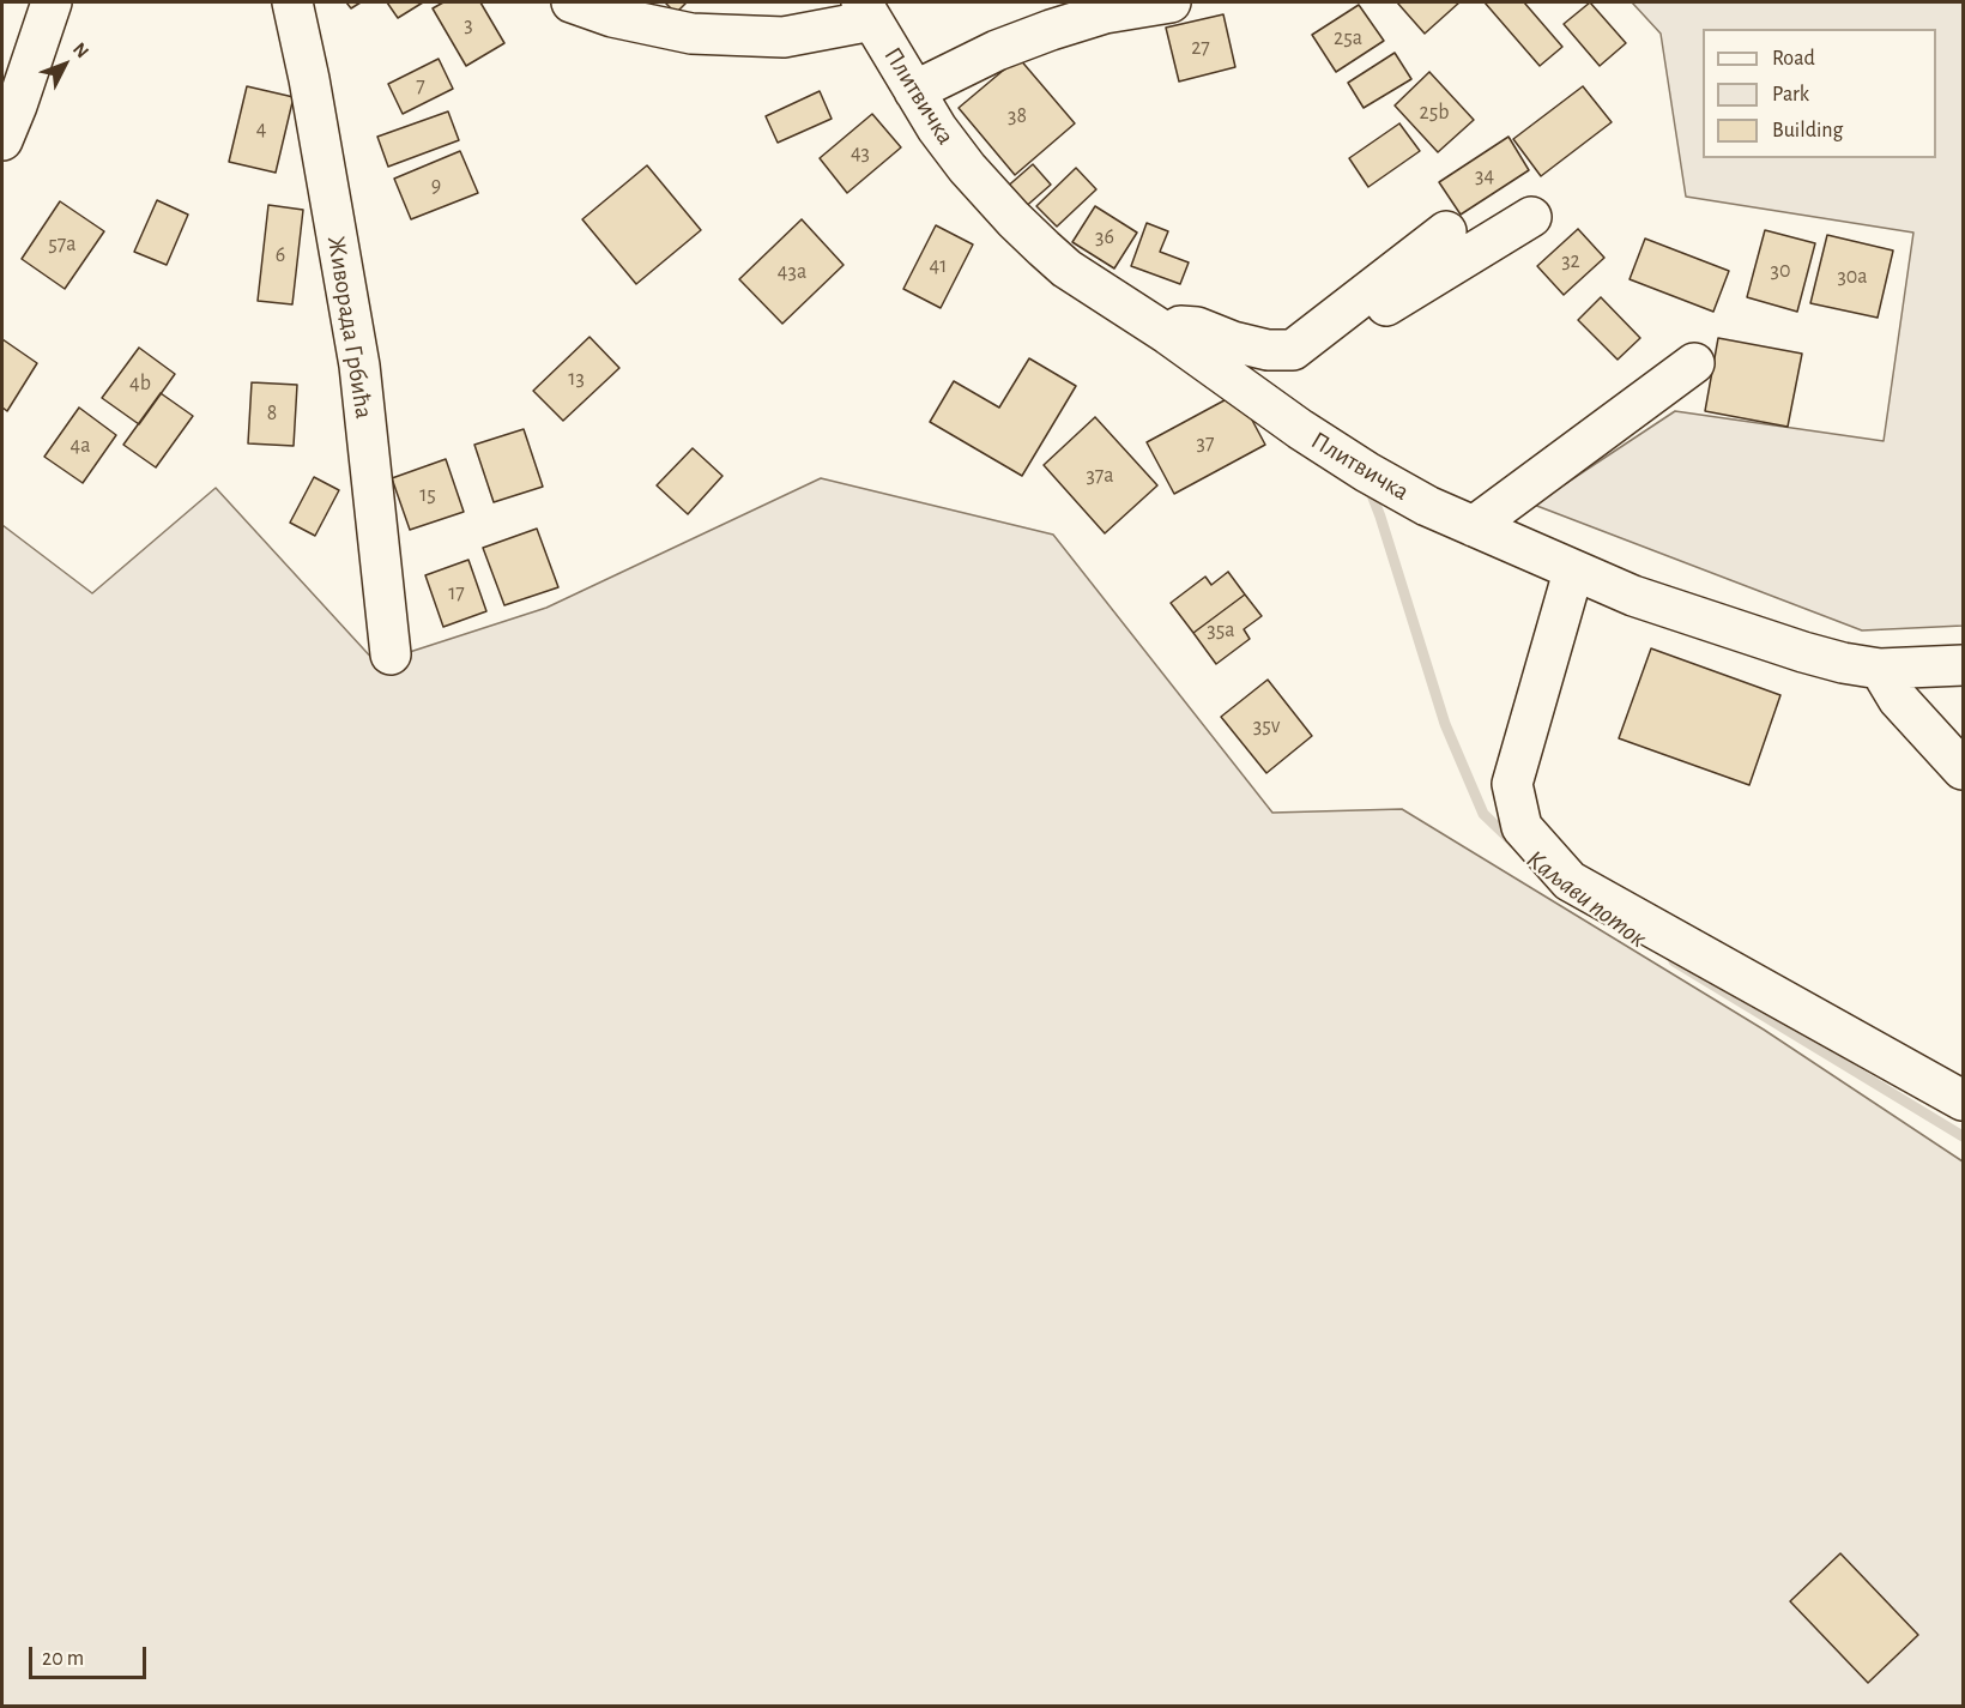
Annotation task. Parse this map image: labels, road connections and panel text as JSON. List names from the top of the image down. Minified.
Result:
{"streets":{"street":["Плитвичка","Живорада Грбића"]},"water":["Каљави поток"],"house_numbers":["3","25a","27","7","25b","38","4","43","34","9","36","57a","6","32","41","30","43a","30a","13","4b","8","37","4a","37a","15","17","35a","35v"],"legend":["Road","Park","Building"],"scale_bar":"20 m","north":"top right"}
